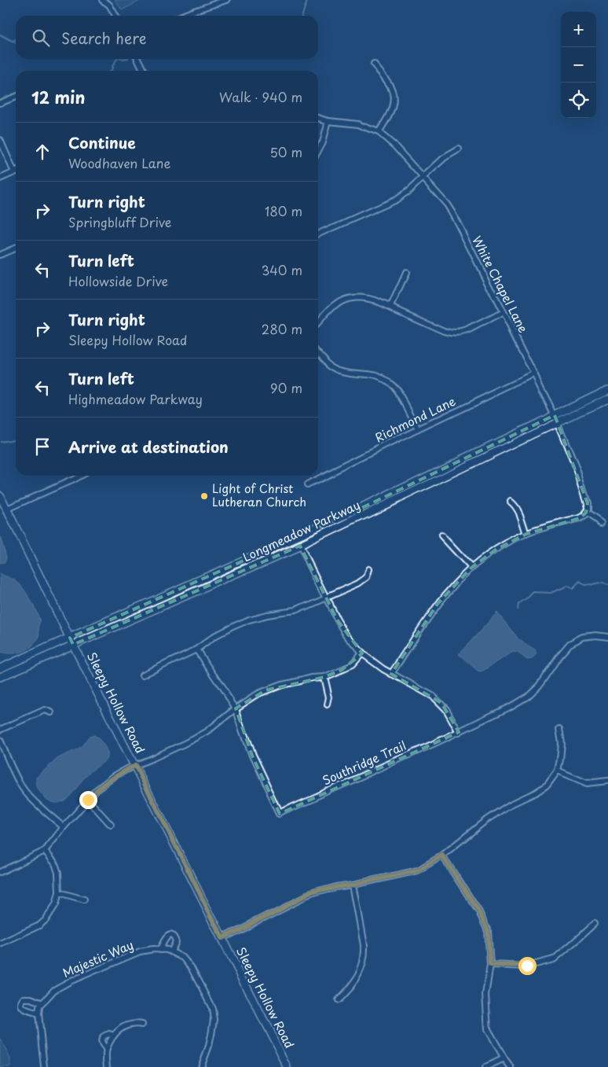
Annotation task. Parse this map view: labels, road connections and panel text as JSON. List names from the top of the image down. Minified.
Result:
{"streets":{"street":["White Chapel Lane","Richmond Lane","Longmeadow Parkway","Sleepy Hollow Road","Southridge Trail","Majestic Way"]},"crossings":[["White Chapel Lane","Richmond Lane"],["White Chapel Lane","Longmeadow Parkway"],["Longmeadow Parkway","Sleepy Hollow Road"]],"places":["Light of Christ Lutheran Church"],"page":{"map_buttons":["+","−"],"search":"Search here","heading":["12 min","Walk · 940 m"],"list":[["Continue","Woodhaven Lane","50 m"],["Turn right","Springbluff Drive","180 m"],["Turn left","Hollowside Drive","340 m"],["Turn right","Sleepy Hollow Road","280 m"],["Turn left","Highmeadow Parkway","90 m"],"Arrive at destination"]}}
